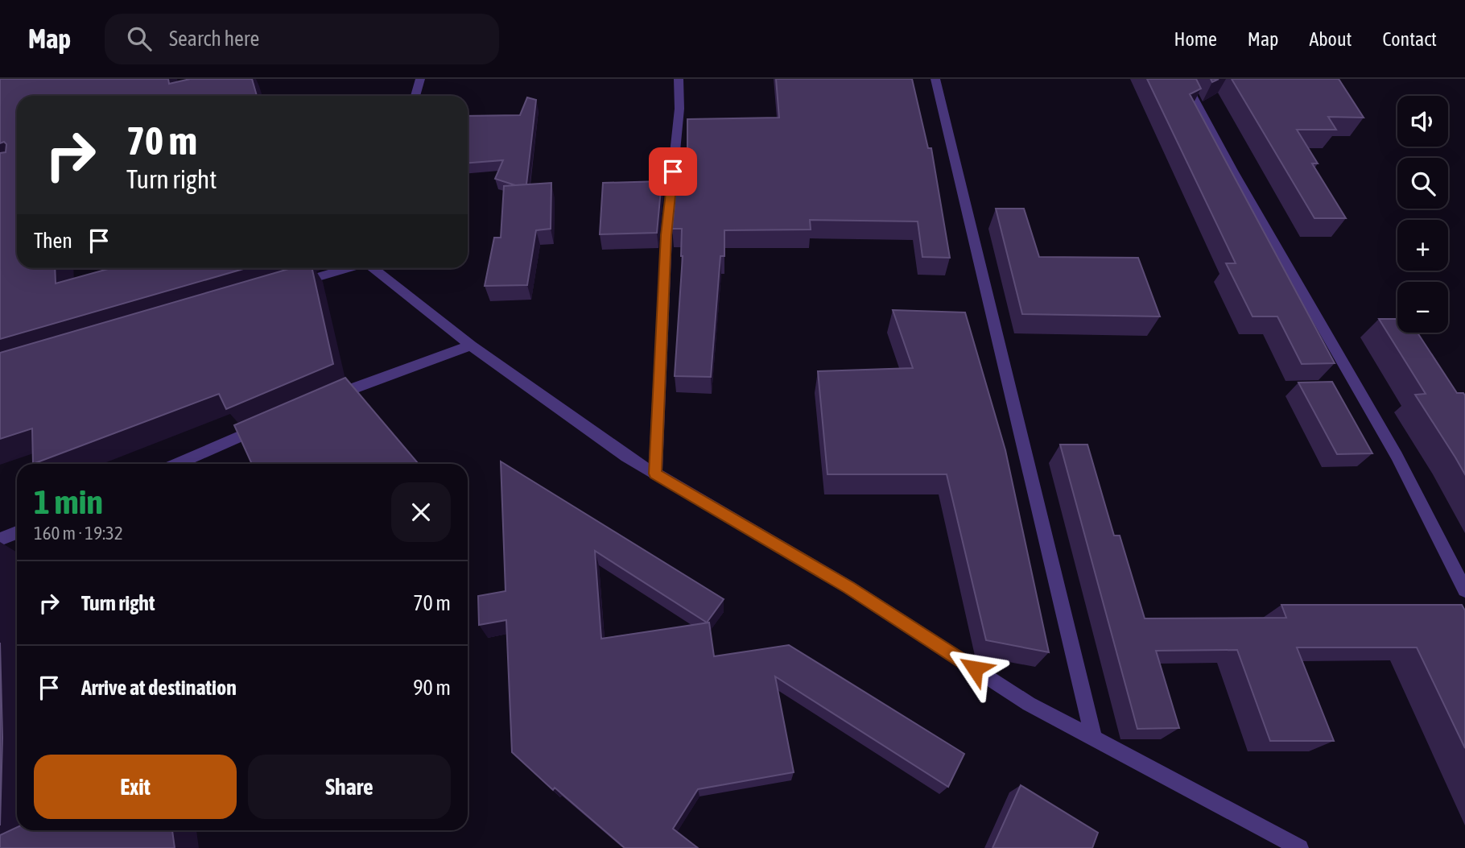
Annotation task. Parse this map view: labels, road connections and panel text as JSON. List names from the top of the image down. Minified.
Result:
{"page":{"header":"Map","search":"Search here","nav":["Home","Map","About","Contact"],"map_buttons":["+","−"],"turn":["70 m","Turn right"],"then":"Then","heading":["1 min","160 m · 19:32"],"list":[{"name":"Turn right","value":"70 m"},{"name":"Arrive at destination","value":"90 m"}],"buttons":["Exit","Share"]}}
